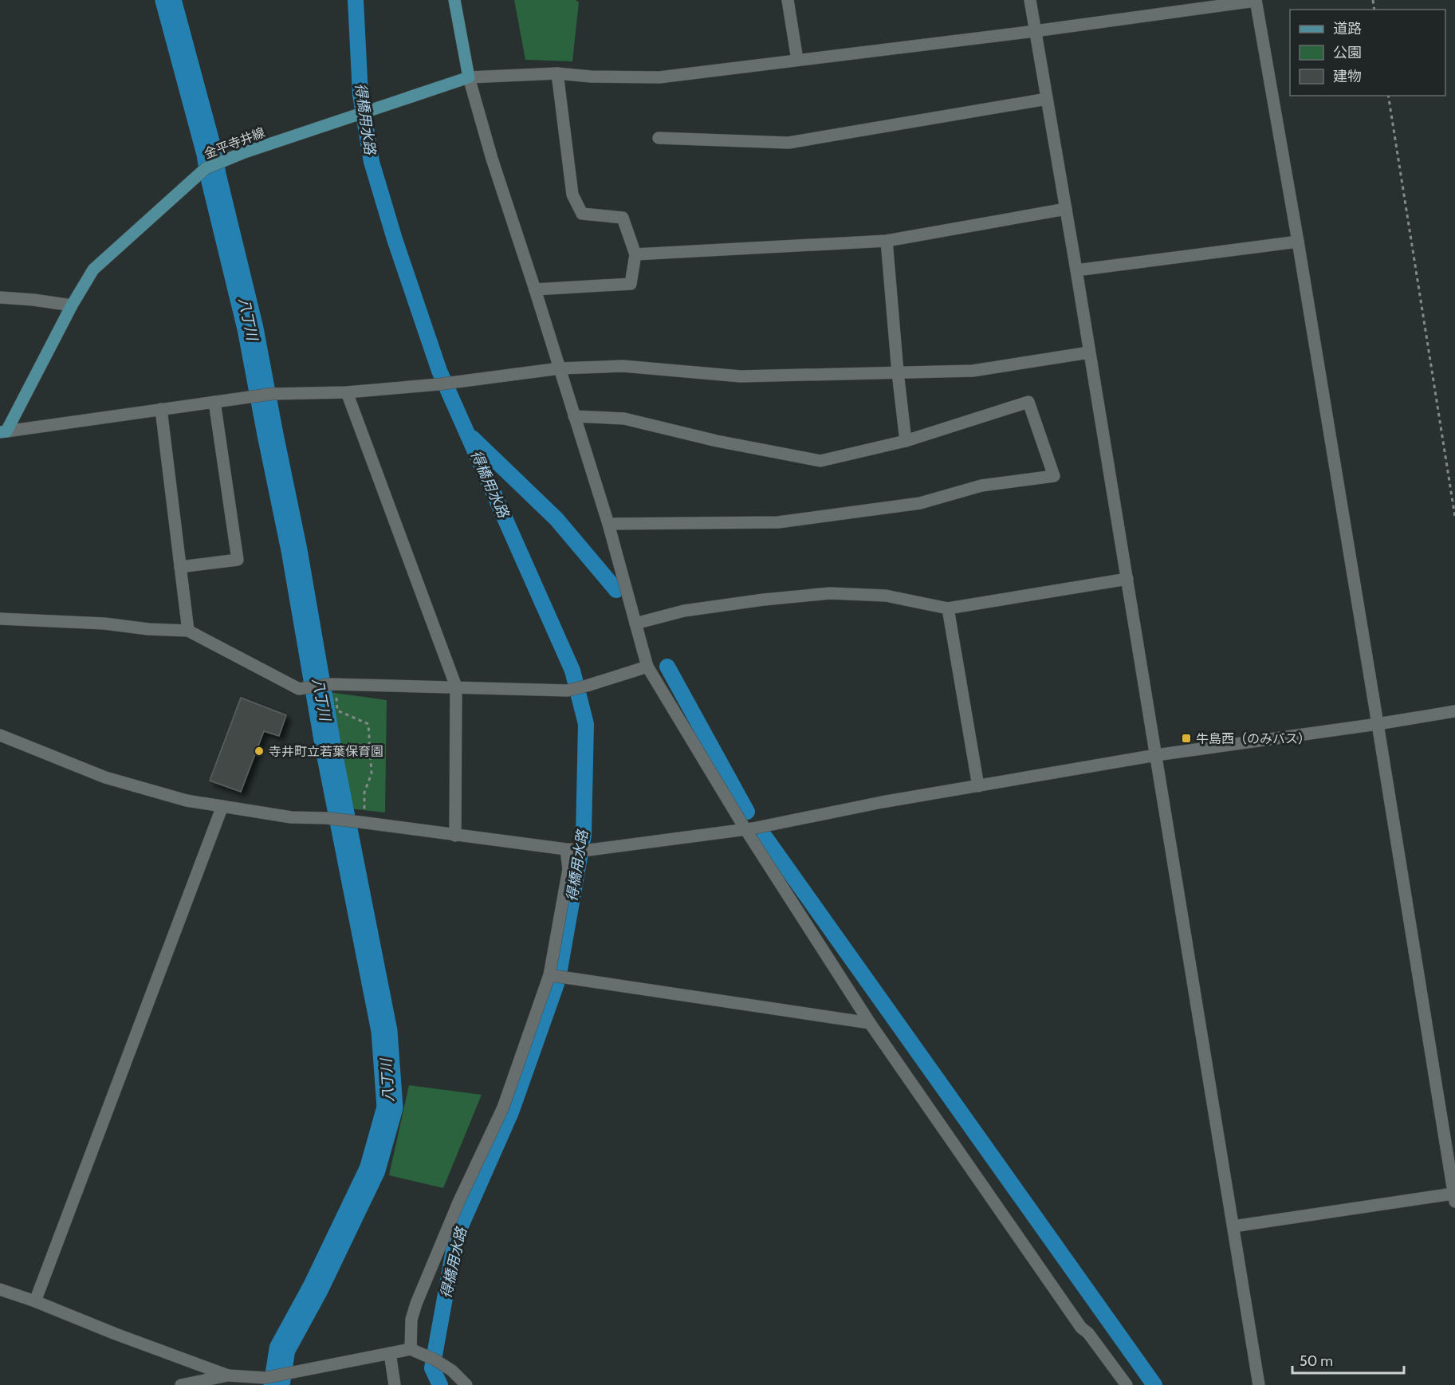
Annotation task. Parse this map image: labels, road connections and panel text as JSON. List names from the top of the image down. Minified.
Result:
{"streets":{"main road":["金平寺井線"]},"water":["得橋用水路","八丁川"],"places":{"transit":["牛島西（のみバス）"],"other":["寺井町立若葉保育園"]},"legend":["道路","公園","建物"],"scale_bar":"50 m"}
